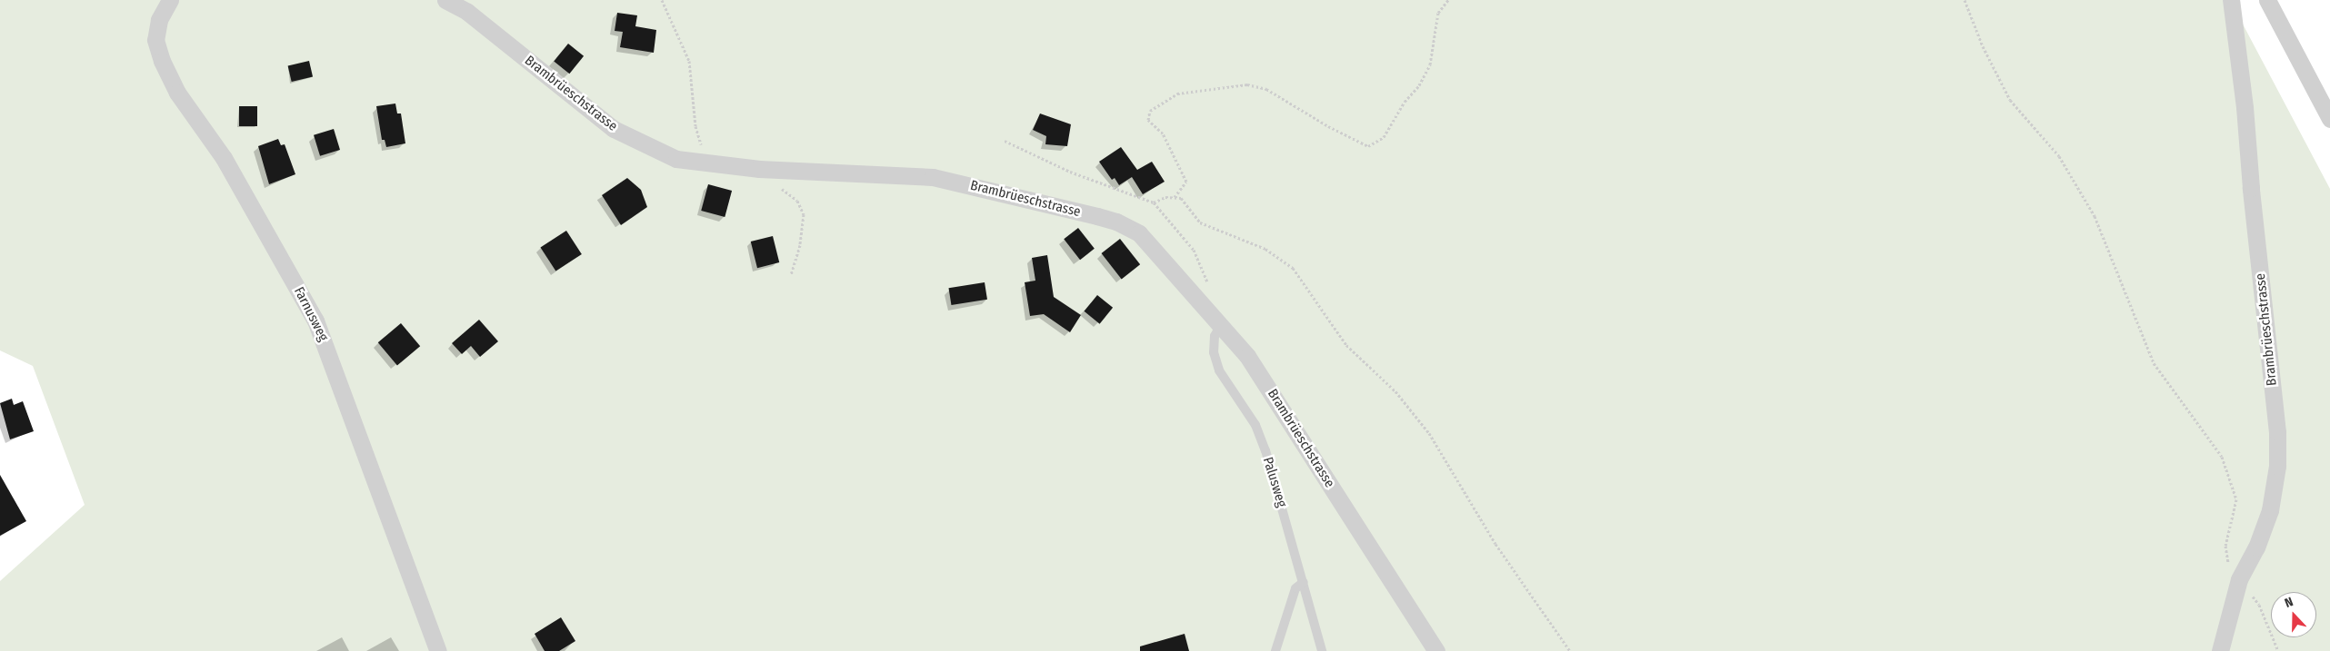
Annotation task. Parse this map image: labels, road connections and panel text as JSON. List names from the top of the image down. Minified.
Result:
{"streets":{"street":["Brambrüeschstrasse","Farnusweg"],"lane":["Palusweg"]},"crossings":[["Brambrüeschstrasse","Palusweg"]],"north":"top"}
